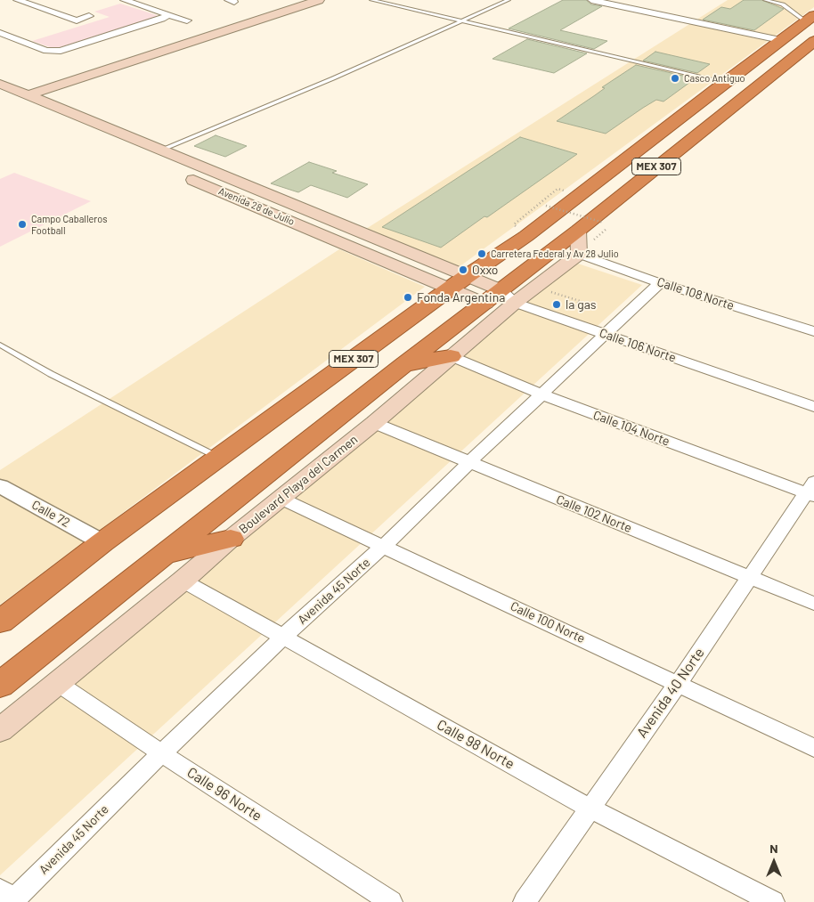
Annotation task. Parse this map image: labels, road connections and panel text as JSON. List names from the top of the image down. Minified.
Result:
{"streets":{"highway":["MEX 307"],"main road":["Avenida 28 de Julio","Boulevard Playa del Carmen"],"street":["Calle 108 Norte","Calle 106 Norte","Calle 104 Norte","Calle 72","Calle 102 Norte","Avenida 45 Norte","Calle 100 Norte","Avenida 40 Norte","Calle 98 Norte","Calle 96 Norte"]},"crossings":[["MEX 307","Avenida 28 de Julio"],["MEX 307","Calle 106 Norte"],["MEX 307","Boulevard Playa del Carmen"],["MEX 307","Calle 72"],["Avenida 28 de Julio","Calle 106 Norte"],["Avenida 28 de Julio","Boulevard Playa del Carmen"],["Calle 108 Norte","Boulevard Playa del Carmen"],["Calle 108 Norte","Avenida 45 Norte"],["Calle 106 Norte","Boulevard Playa del Carmen"],["Calle 106 Norte","Avenida 45 Norte"],["Calle 104 Norte","Boulevard Playa del Carmen"],["Calle 104 Norte","Avenida 45 Norte"],["Calle 104 Norte","Avenida 40 Norte"],["Boulevard Playa del Carmen","Calle 102 Norte"],["Boulevard Playa del Carmen","Calle 100 Norte"],["Boulevard Playa del Carmen","Calle 98 Norte"],["Boulevard Playa del Carmen","Calle 96 Norte"],["Calle 102 Norte","Avenida 45 Norte"],["Calle 102 Norte","Avenida 40 Norte"],["Avenida 45 Norte","Calle 100 Norte"],["Avenida 45 Norte","Calle 98 Norte"],["Avenida 45 Norte","Calle 96 Norte"],["Calle 100 Norte","Avenida 40 Norte"],["Avenida 40 Norte","Calle 98 Norte"]],"places":["Casco Antiguo","Campo Caballeros Football","Carretera Federal y Av 28 Julio","Oxxo","Fonda Argentina","la gas"],"north":"top"}
